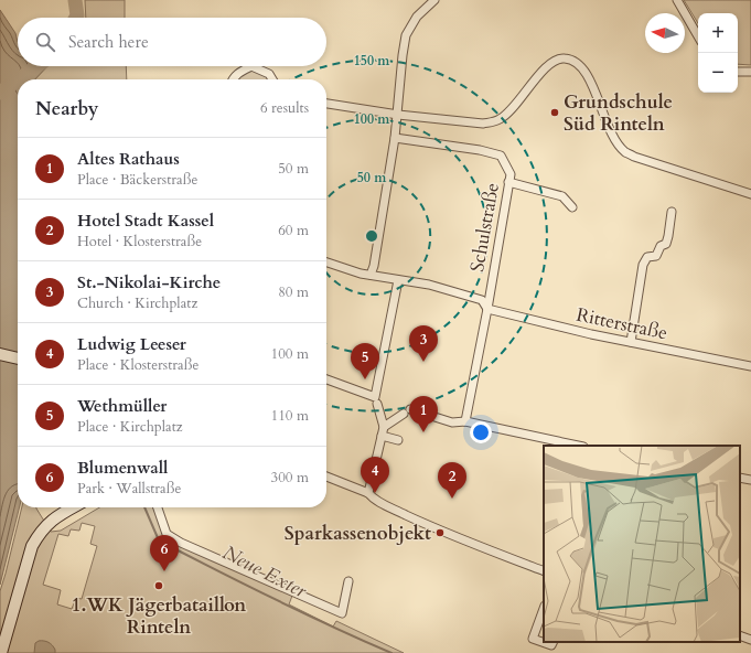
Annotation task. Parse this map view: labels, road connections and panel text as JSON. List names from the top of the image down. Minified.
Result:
{"streets":{"street":["Schulstraße","Ritterstraße"]},"crossings":[["Schulstraße","Ritterstraße"]],"water":["Neue Exter"],"places":["Grundschule Süd Rinteln","Sparkassenobjekt","1.WK Jägerbataillon Rinteln"],"north":"left","page":{"map_buttons":["+","−"],"search":"Search here","heading":["Nearby","6 results"],"list":[{"mark":"1","name":"Altes Rathaus","note":"Place · Bäckerstraße","value":"50 m"},{"mark":"2","name":"Hotel Stadt Kassel","note":"Hotel · Klosterstraße","value":"60 m"},{"mark":"3","name":"St.-Nikolai-Kirche","note":"Church · Kirchplatz","value":"80 m"},{"mark":"4","name":"Ludwig Leeser","note":"Place · Klosterstraße","value":"100 m"},{"mark":"5","name":"Wethmüller","note":"Place · Kirchplatz","value":"110 m"},{"mark":"6","name":"Blumenwall","note":"Park · Wallstraße","value":"300 m"}],"pins":["3","5","1","4","2","6"]},"rings":["150 m","100 m","50 m"]}
